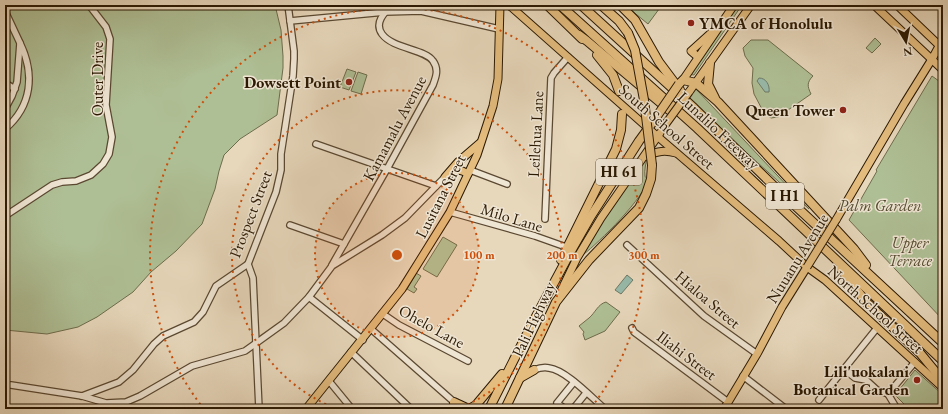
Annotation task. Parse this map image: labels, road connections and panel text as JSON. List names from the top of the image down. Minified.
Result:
{"streets":{"highway":["Lunalilo Freeway","HI 61","I H1","Pali Highway"],"main road":["South School Street","Lusitana Street","Nuuanu Avenue","North School Street"],"street":["Outer Drive","Kamamalu Avenue","Leilehua Lane","Prospect Street","Milo Lane","Hialoa Street","Ohelo Lane","Iliahi Street"]},"crossings":[["South School Street","Leilehua Lane"],["South School Street","Nuuanu Avenue"],["South School Street","North School Street"],["South School Street","Pali Highway"],["Lusitana Street","Milo Lane"],["Lusitana Street","Ohelo Lane"],["Nuuanu Avenue","Hialoa Street"],["Nuuanu Avenue","North School Street"],["Nuuanu Avenue","Iliahi Street"]],"parks":["Palm Garden","Upper Terrace"],"places":["YMCA of Honolulu","Dowsett Point","Queen Tower","Lili'uokalani Botanical Garden"],"north":"bottom","rings":["100 m","200 m","300 m"]}
